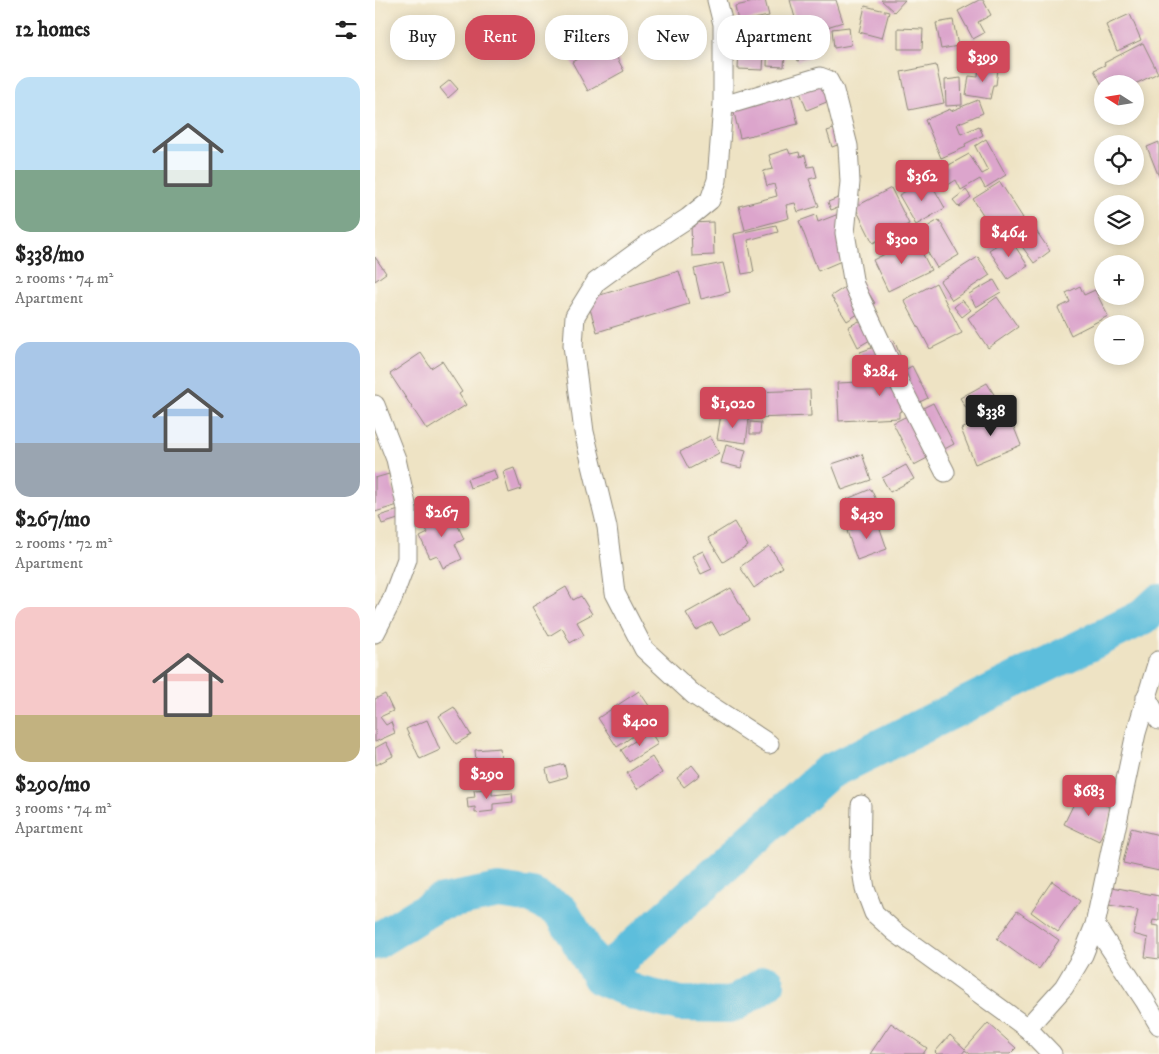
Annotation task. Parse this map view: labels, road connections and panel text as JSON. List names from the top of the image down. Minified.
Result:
{"north":"left","page":{"heading":"12 homes","chip":["Buy","Rent","Filters","New","Apartment"],"price":["$399","$362","$464","$300","$284","$1,020","$338","$267","$430","$400","$290","$683"],"list":[{"name":"$338/mo","note":"2 rooms · 74 m² · Apartment"},{"name":"$267/mo","note":"2 rooms · 72 m² · Apartment"},{"name":"$290/mo","note":"3 rooms · 74 m² · Apartment"}],"map_buttons":["+","−"]}}
